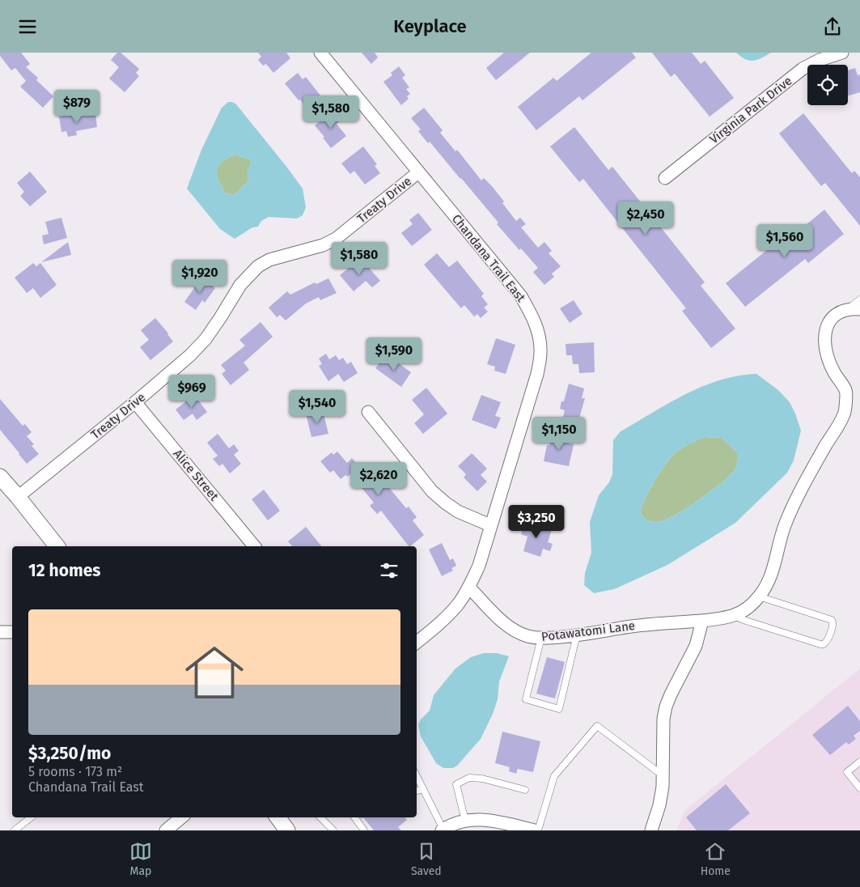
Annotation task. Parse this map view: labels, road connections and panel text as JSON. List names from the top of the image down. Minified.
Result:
{"streets":{"street":["Virginia Park Drive","Treaty Drive","Chandana Trail East","Alice Street","Potawatomi Lane"]},"crossings":[["Treaty Drive","Chandana Trail East"],["Treaty Drive","Alice Street"],["Chandana Trail East","Potawatomi Lane"]],"page":{"header":"Keyplace","price":["$879","$1,580","$2,450","$1,560","$1,580","$1,920","$1,590","$969","$1,540","$1,150","$2,620","$3,250"],"heading":"12 homes","list":[{"name":"$3,250/mo","note":"5 rooms · 173 m² · Chandana Trail East"}],"tabs":["Map","Saved","Home"]}}
